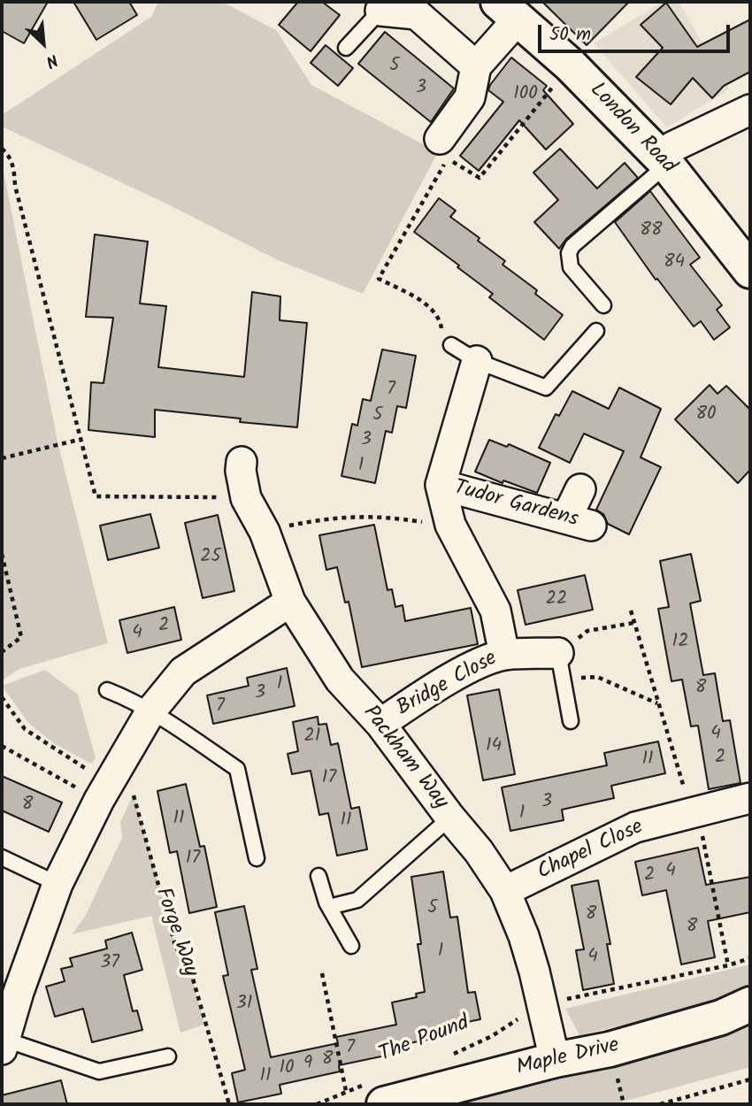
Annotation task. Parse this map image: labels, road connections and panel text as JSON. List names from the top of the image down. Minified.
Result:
{"streets":{"street":["London Road","Tudor Gardens","Bridge Close","Packham Way","Chapel Close","Maple Drive"],"path":["Forge Way","The Pound"]},"crossings":[["Tudor Gardens","Bridge Close"],["Bridge Close","Packham Way"],["Packham Way","Chapel Close"],["Packham Way","The Pound"],["Packham Way","Maple Drive"],["The Pound","Maple Drive"]],"house_numbers":["5","3","100","88","84","7","80","5","3","1","25","22","2","4","12","1","8","3","7","4","21","14","2","11","17","3","8","1","11","11","17","4","2","5","8","8","1","4","37","31","7","8","9","10","11"],"scale_bar":"50 m","north":"bottom right"}
